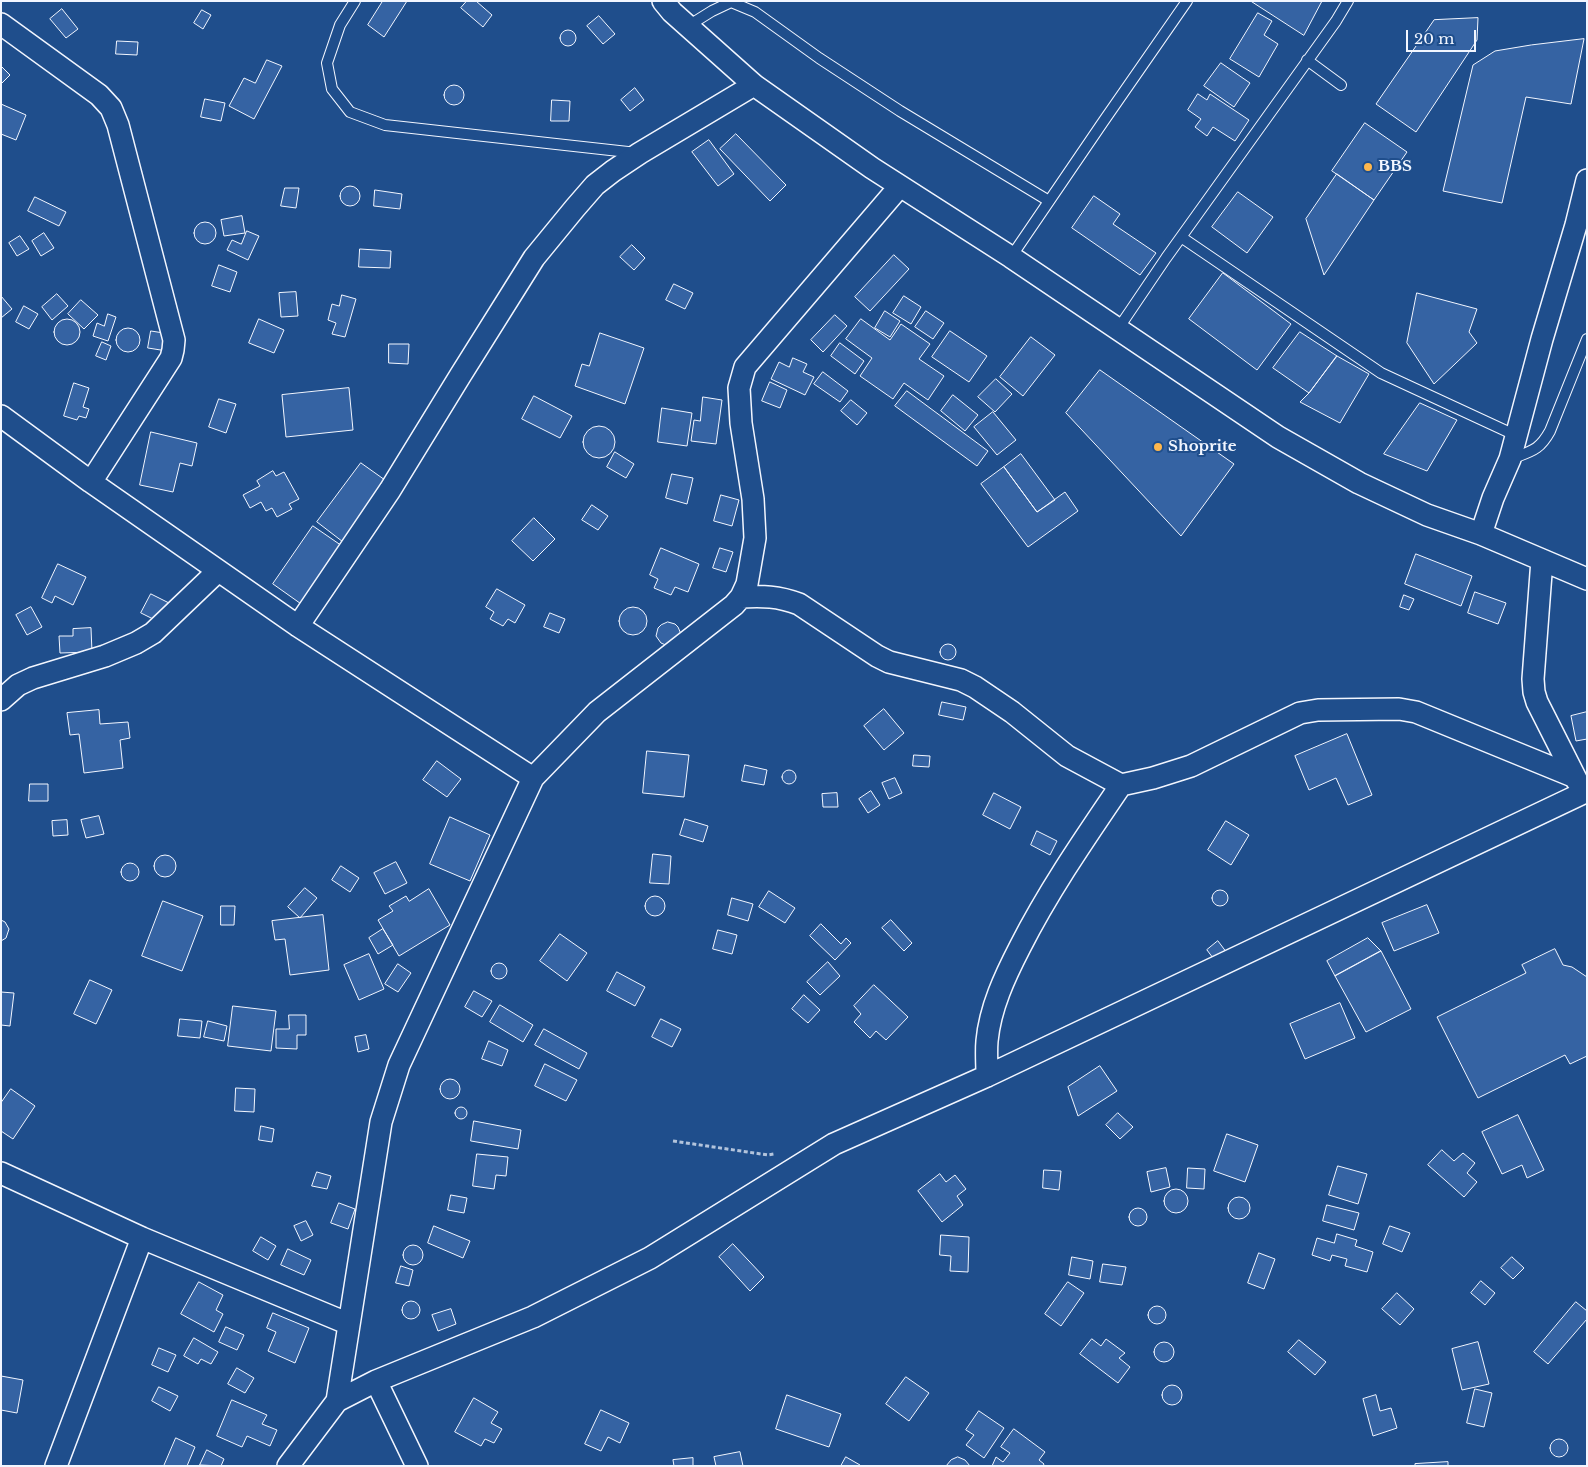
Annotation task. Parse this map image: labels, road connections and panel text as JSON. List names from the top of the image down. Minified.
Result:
{"places":["BBS","Shoprite"],"scale_bar":"20 m"}
